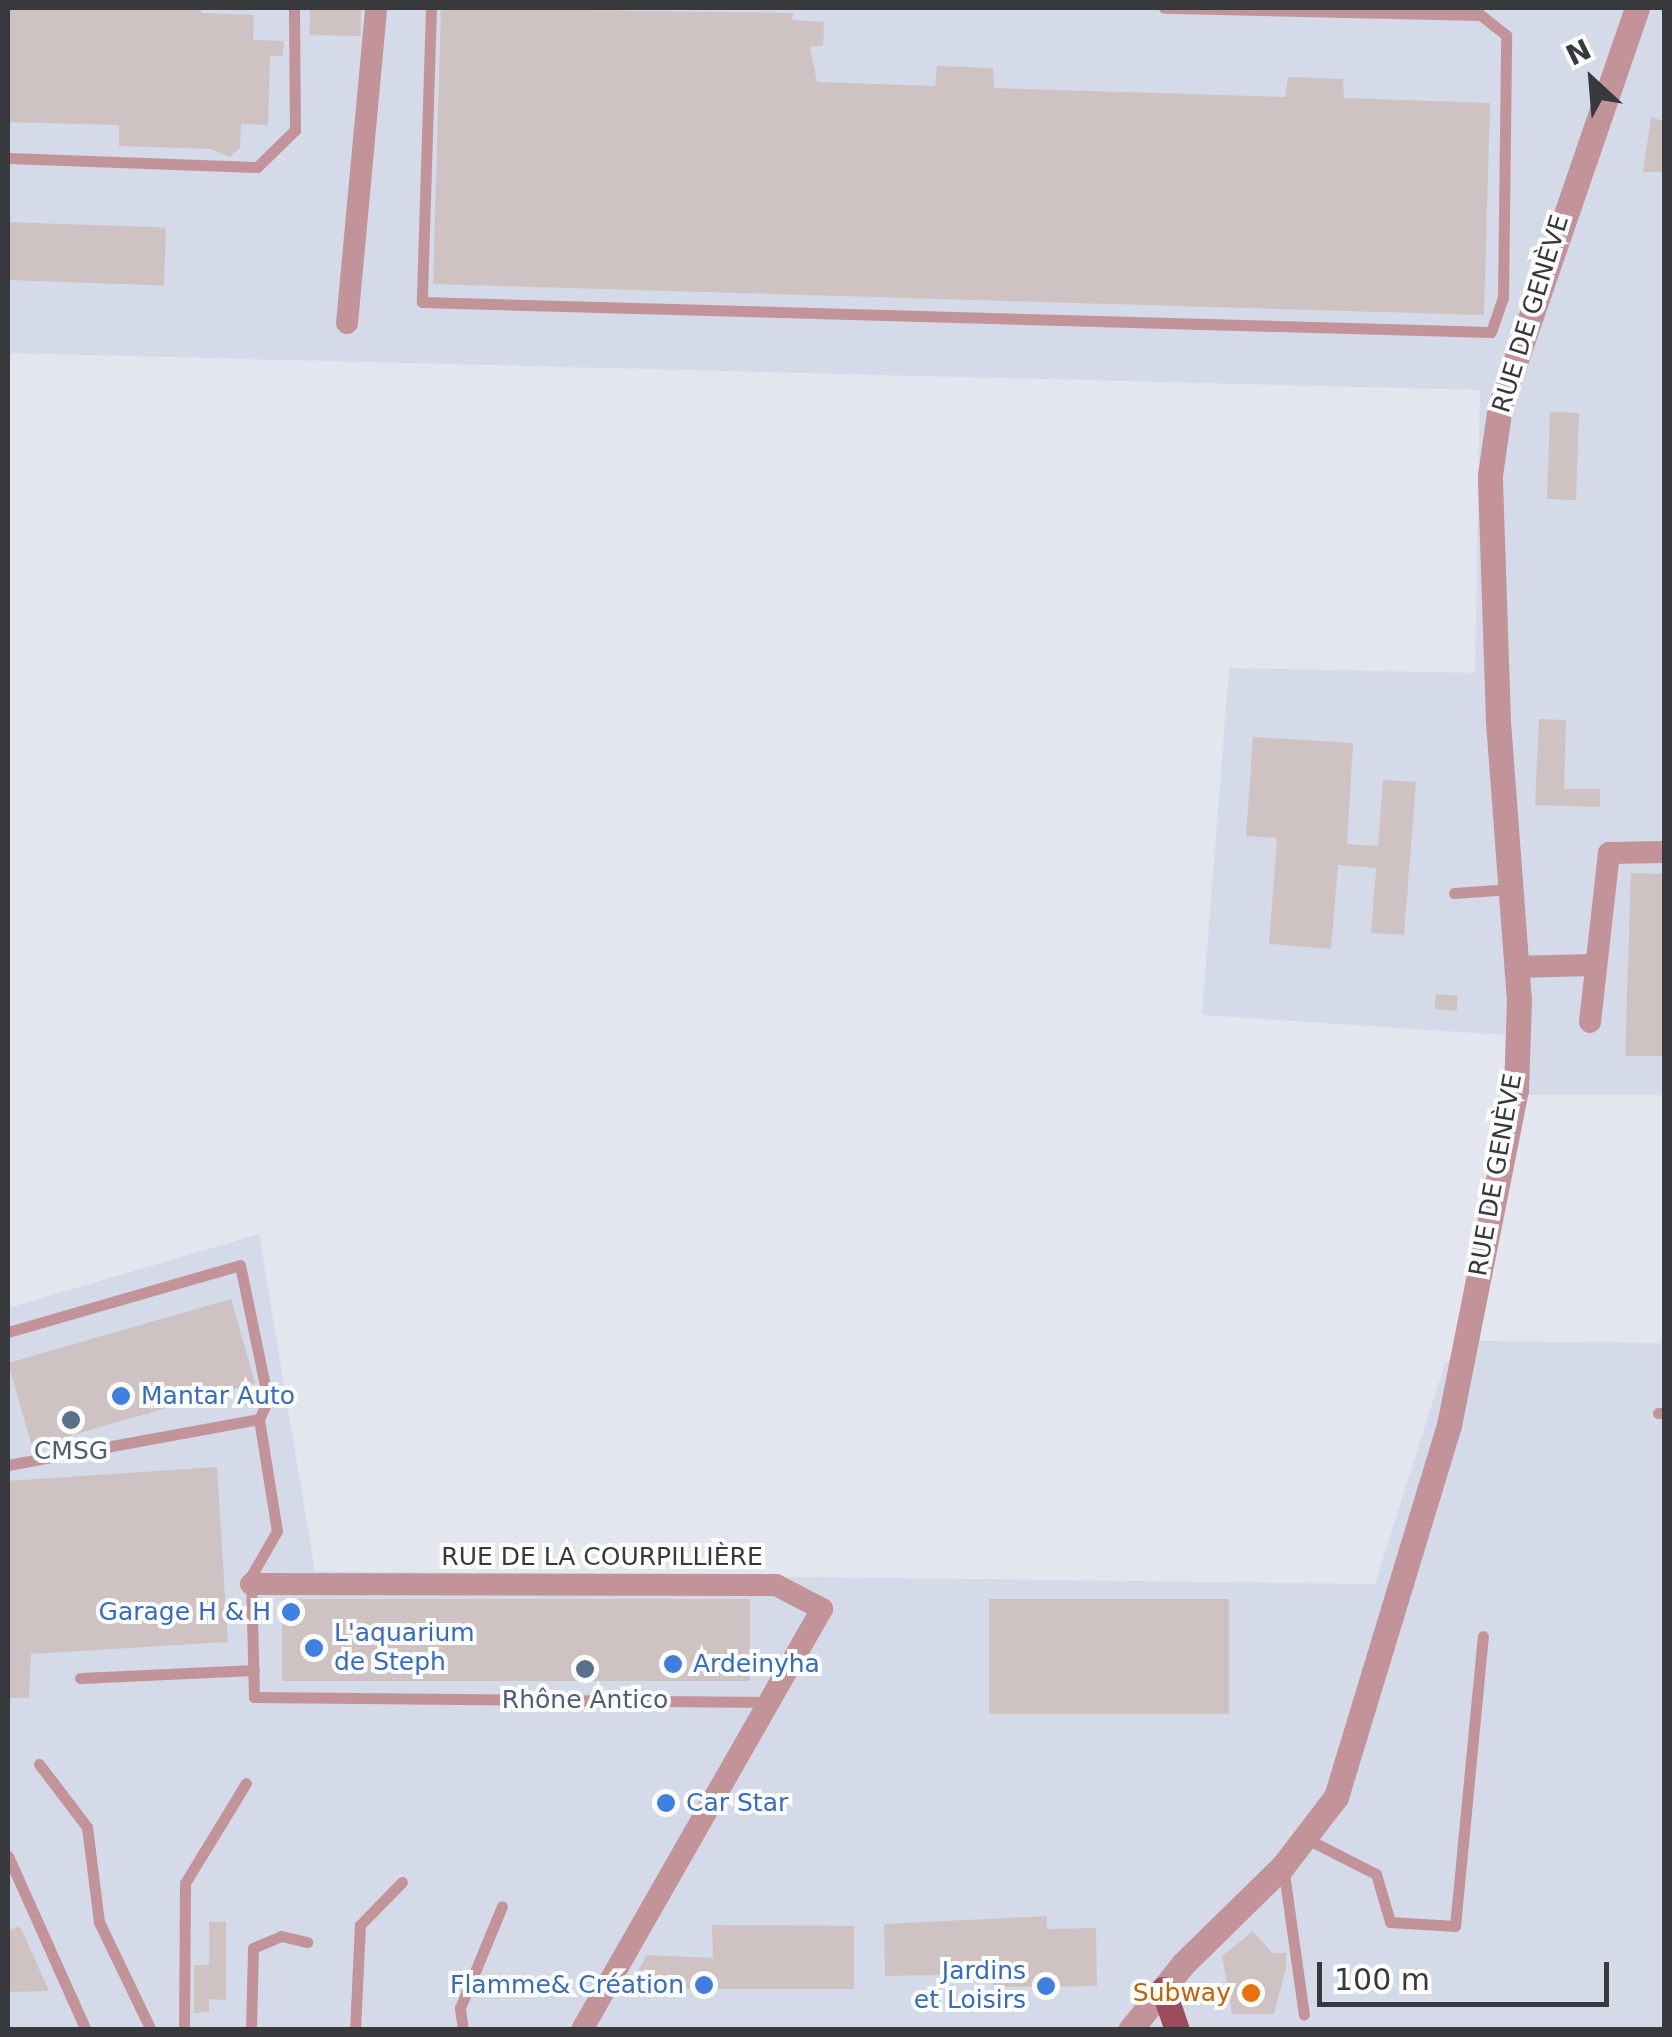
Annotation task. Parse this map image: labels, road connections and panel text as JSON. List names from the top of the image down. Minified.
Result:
{"streets":{"street":["RUE DE GENÈVE","RUE DE LA COURPILLIÈRE"]},"places":["Mantar Auto","CMSG","Garage H & H","L'aquarium de Steph","Ardeinyha","Rhône Antico","Car Star","Flamme& Création","Jardins et Loisirs","Subway"],"scale_bar":"100 m","north":"top left"}
